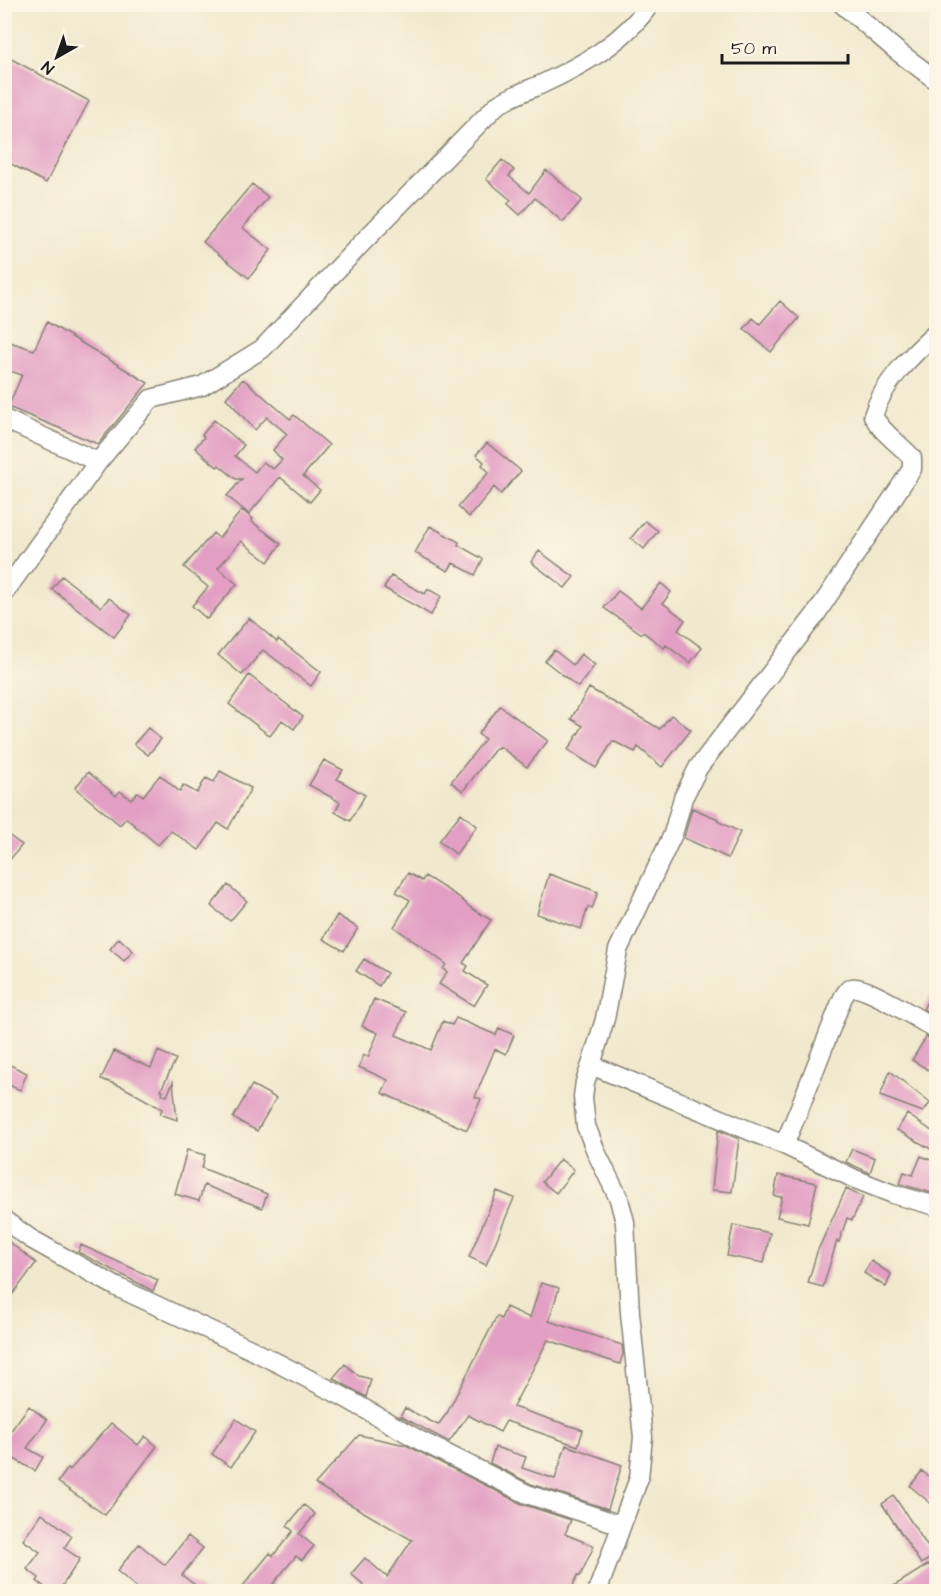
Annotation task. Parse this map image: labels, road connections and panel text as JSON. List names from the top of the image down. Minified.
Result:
{"scale_bar":"50 m","north":"bottom left"}
